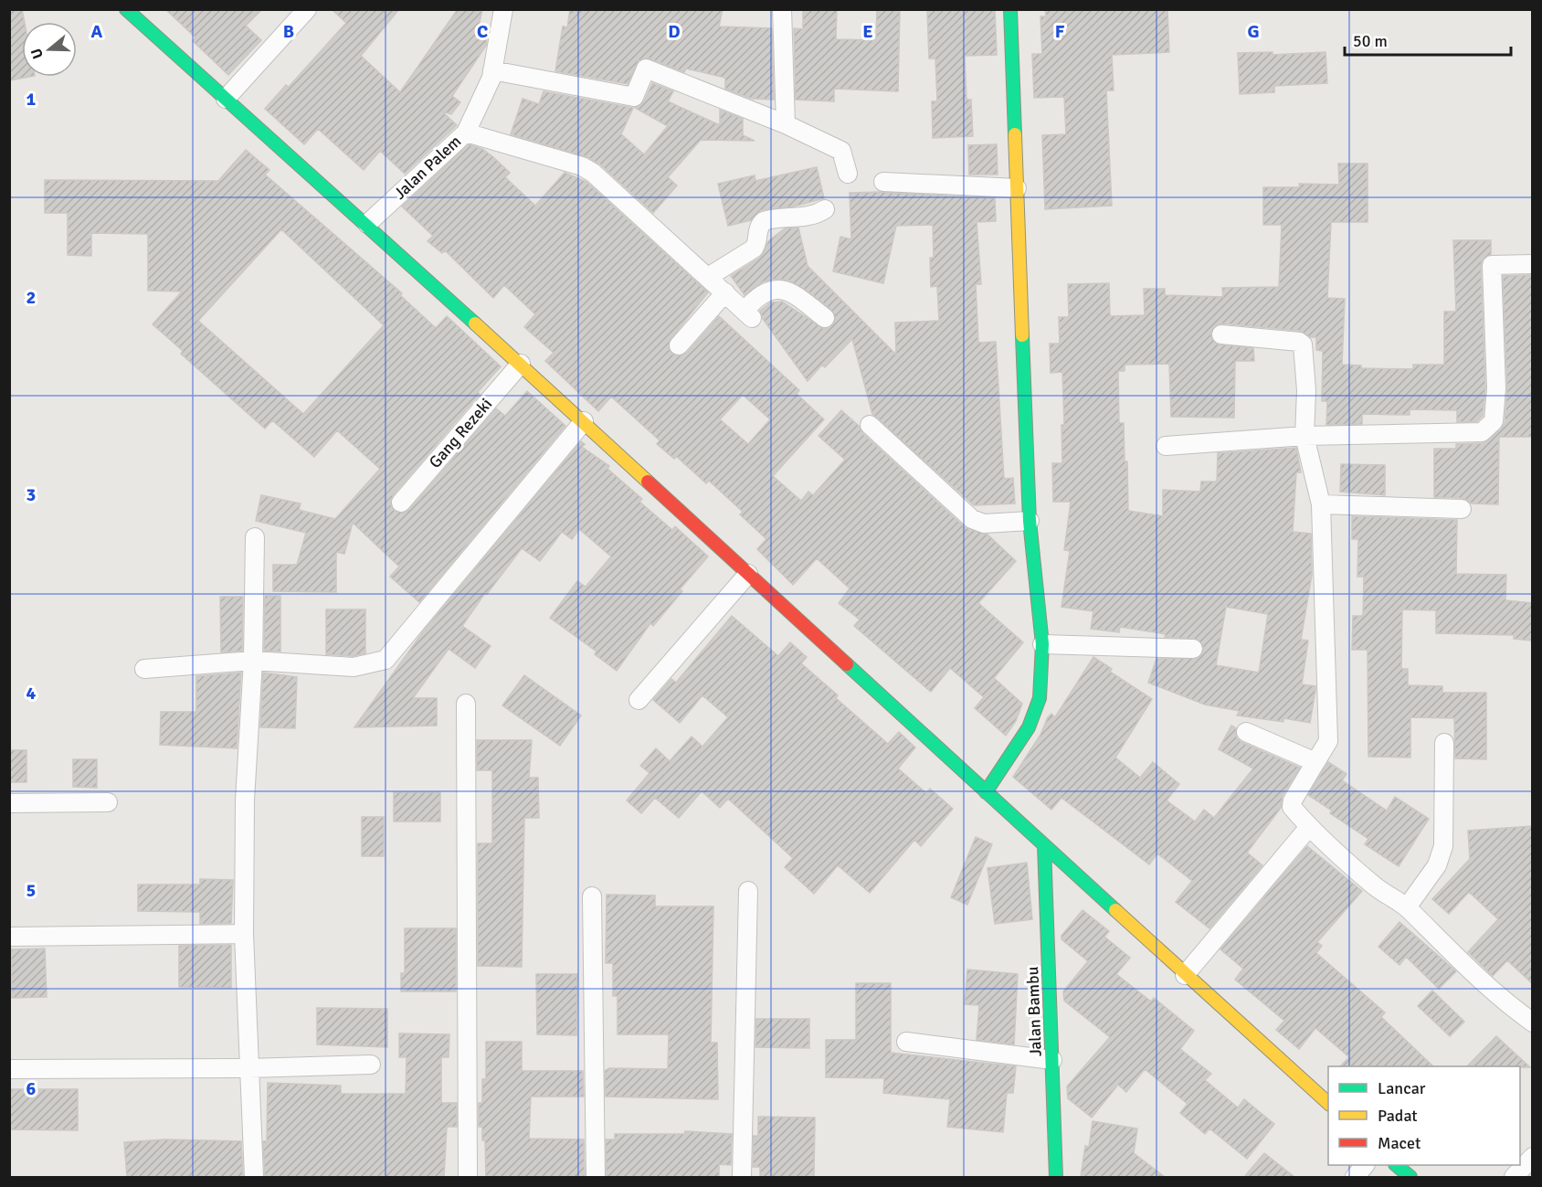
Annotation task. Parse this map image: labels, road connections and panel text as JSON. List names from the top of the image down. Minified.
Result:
{"streets":{"main road":["Jalan Bambu"],"street":["Jalan Palem","Gang Rezeki"]},"legend":["Lancar","Padat","Macet"],"scale_bar":"50 m","north":"left","grid":{"columns":["A","B","C","D","E","F","G"],"rows":["1","2","3","4","5","6"]}}
